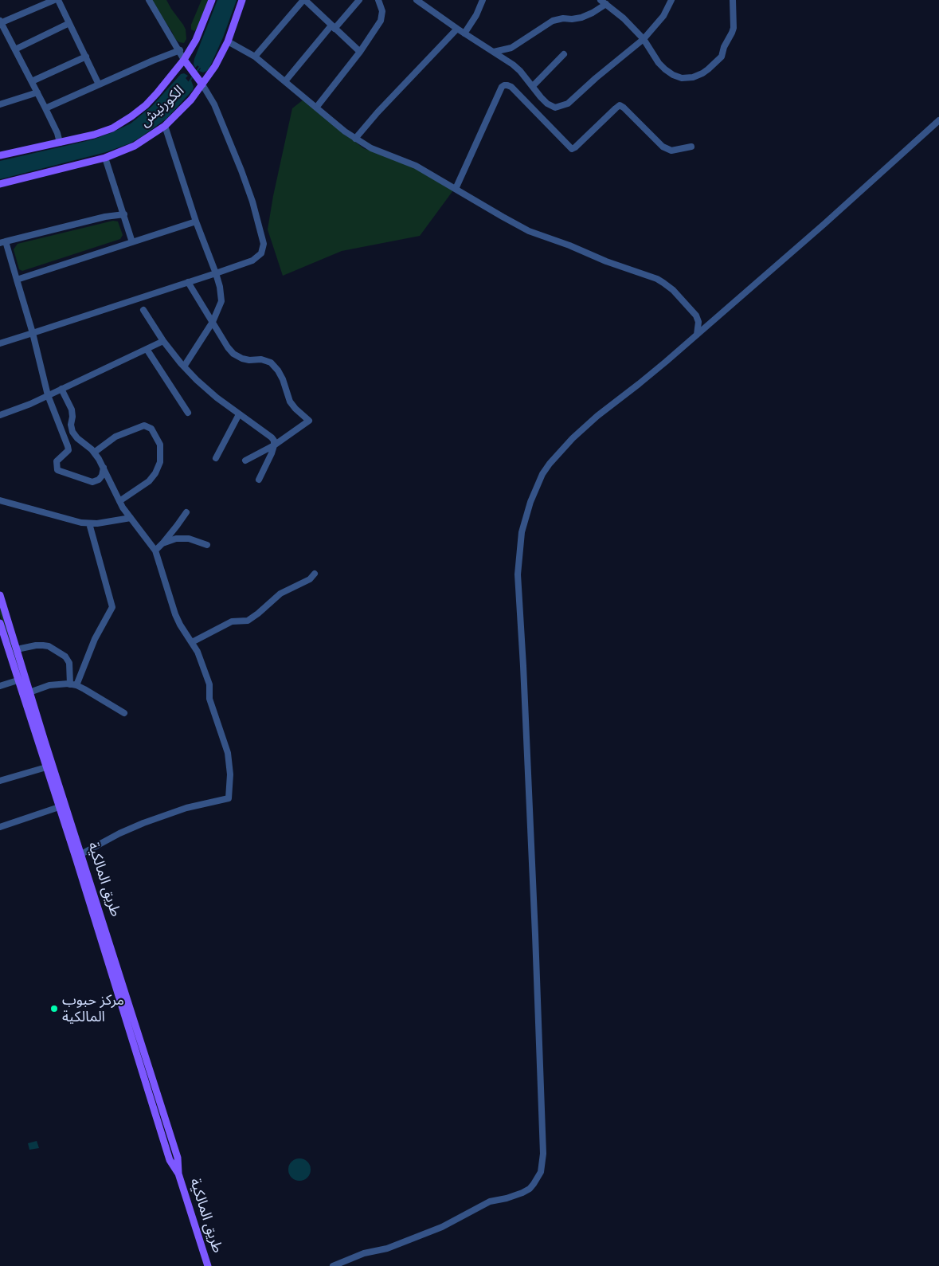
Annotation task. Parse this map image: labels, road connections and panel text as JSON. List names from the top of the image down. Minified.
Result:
{"streets":{"main road":["الكورنيش","طريق المالكية"]},"places":["مركز حبوب المالكية"]}
